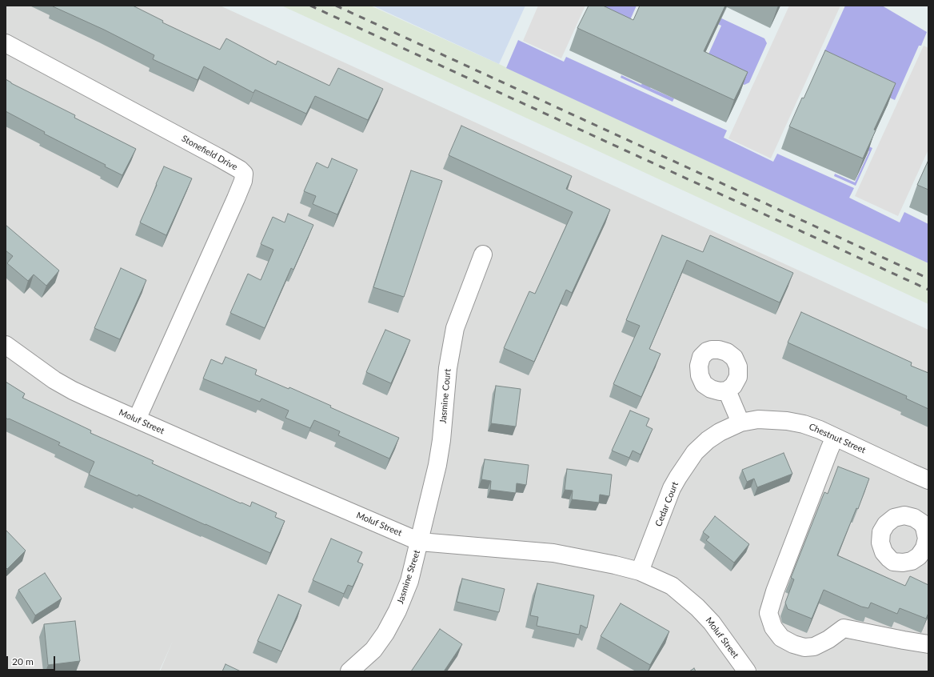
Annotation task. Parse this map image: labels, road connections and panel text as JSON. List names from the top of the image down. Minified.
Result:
{"streets":{"street":["Stonefield Drive","Jasmine Court","Moluf Street","Chestnut Street","Cedar Court","Jasmine Street"]},"crossings":[["Stonefield Drive","Moluf Street"],["Jasmine Court","Moluf Street"],["Jasmine Court","Jasmine Street"],["Moluf Street","Cedar Court"],["Moluf Street","Jasmine Street"],["Chestnut Street","Cedar Court"]],"scale_bar":"20 m"}
